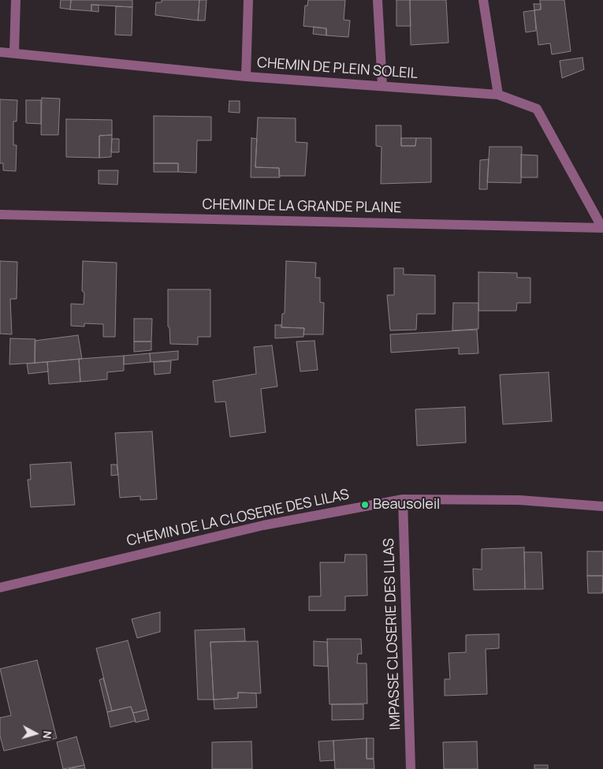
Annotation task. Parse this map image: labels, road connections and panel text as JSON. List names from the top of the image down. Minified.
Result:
{"streets":{"street":["CHEMIN DE PLEIN SOLEIL","CHEMIN DE LA GRANDE PLAINE","CHEMIN DE LA CLOSERIE DES LILAS","IMPASSE CLOSERIE DES LILAS"]},"crossings":[["CHEMIN DE PLEIN SOLEIL","CHEMIN DE LA GRANDE PLAINE"],["CHEMIN DE LA CLOSERIE DES LILAS","IMPASSE CLOSERIE DES LILAS"]],"places":["Beausoleil"],"north":"right"}
